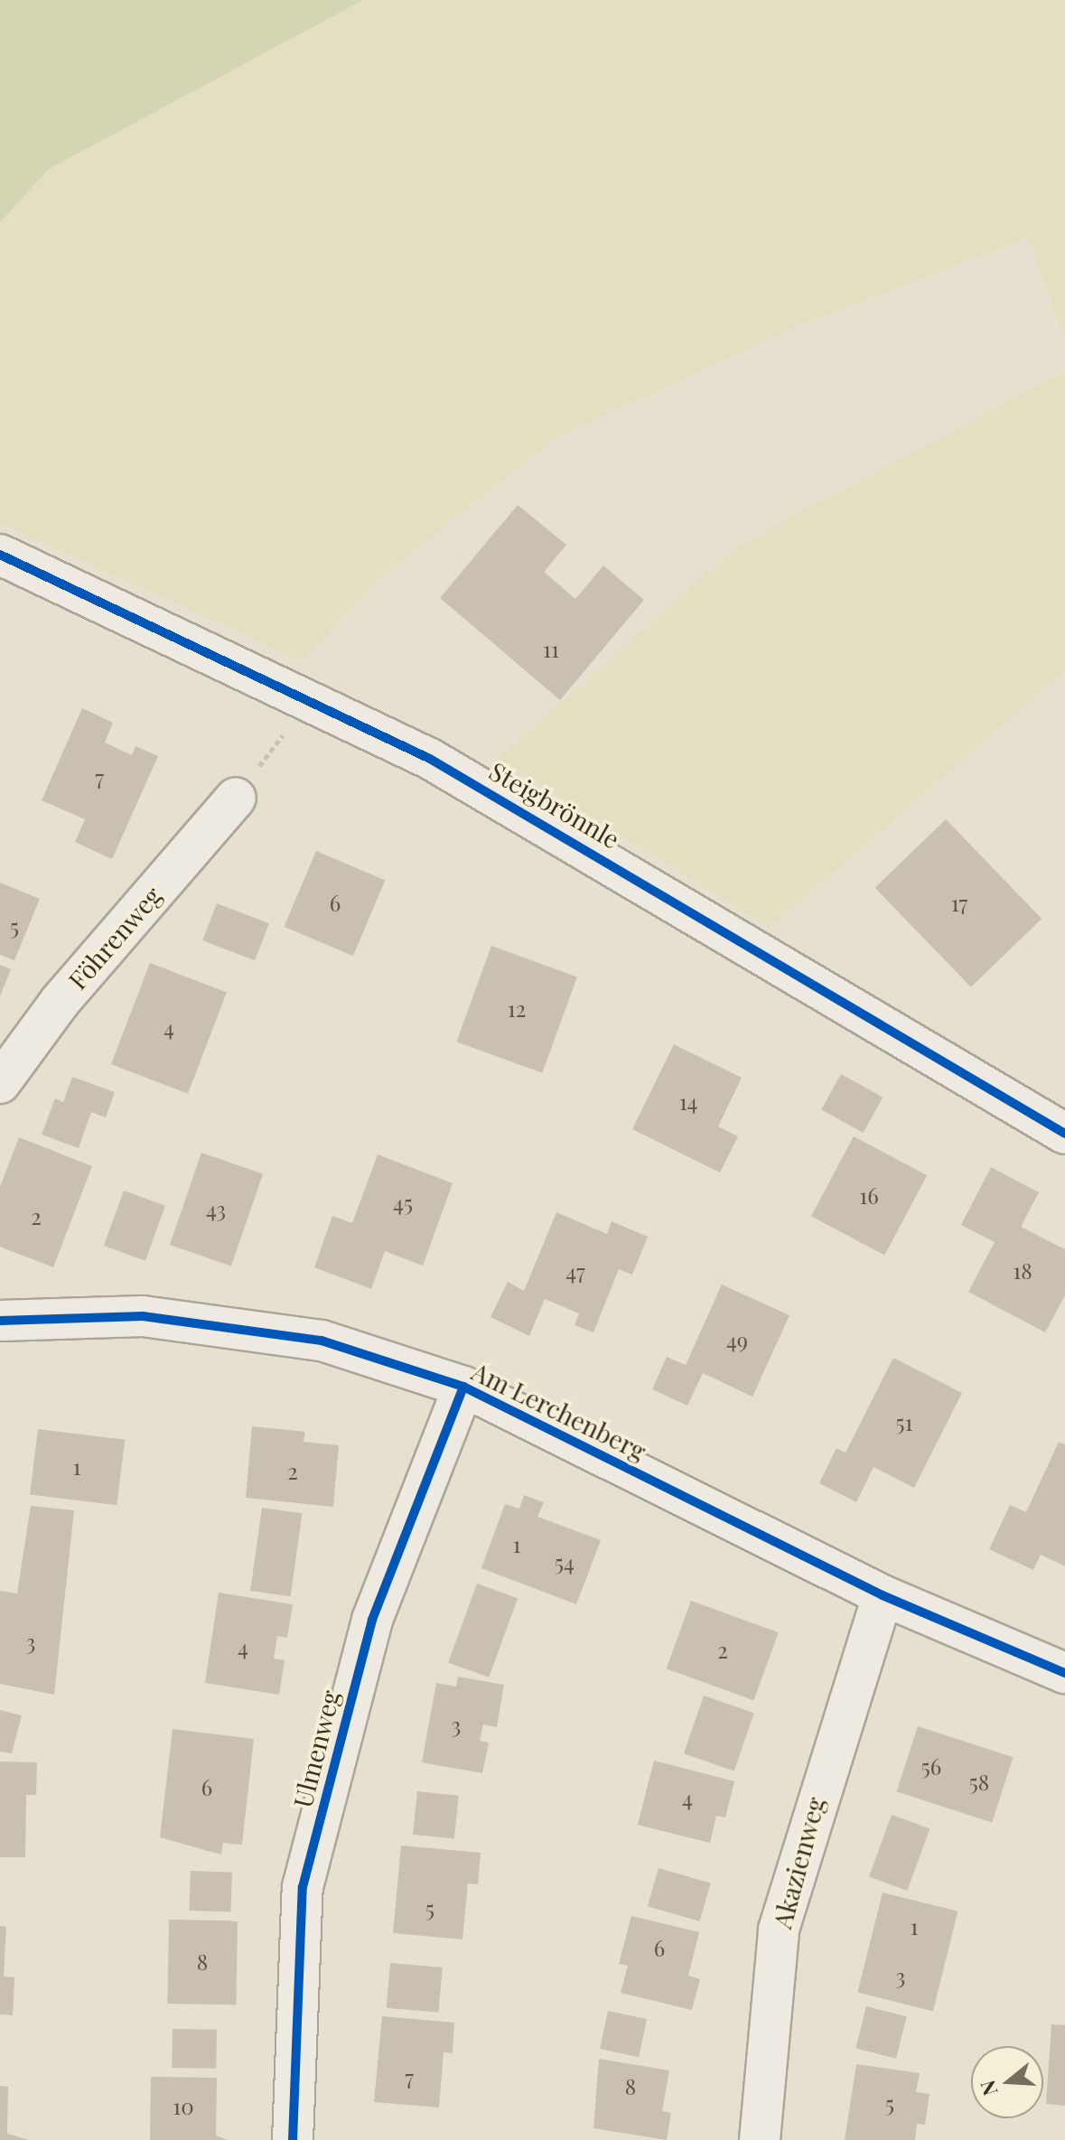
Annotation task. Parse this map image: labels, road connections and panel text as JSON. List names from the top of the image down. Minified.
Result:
{"streets":{"street":["Steigbrönnle","Föhrenweg","Am Lerchenberg","Ulmenweg","Akazienweg"]},"crossings":[["Am Lerchenberg","Ulmenweg"],["Am Lerchenberg","Akazienweg"]],"house_numbers":["11","7","6","17","5","12","4","14","16","45","43","2","18","47","49","51","1","2","1","54","3","4","2","3","56","58","6","4","5","1","6","8","3","7","8","5","10"],"north":"left"}
